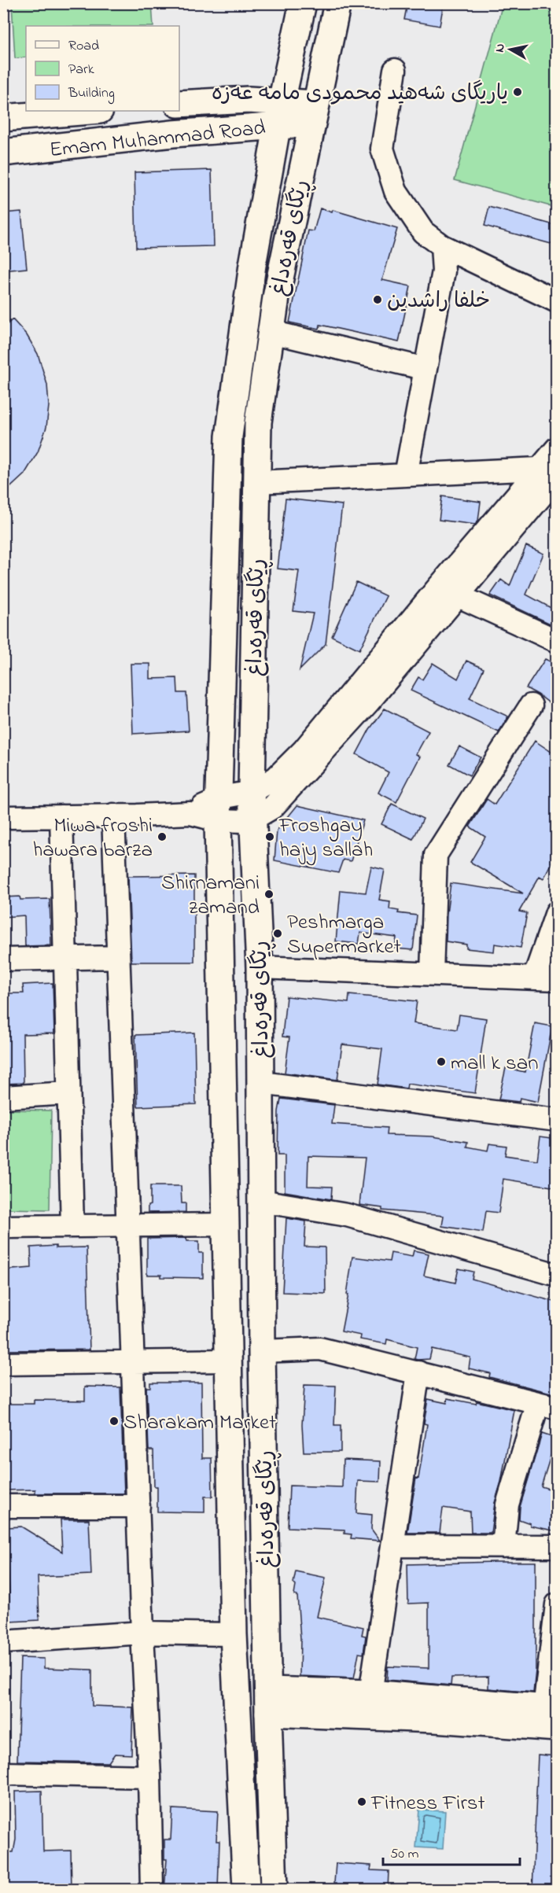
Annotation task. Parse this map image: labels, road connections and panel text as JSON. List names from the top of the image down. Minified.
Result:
{"streets":{"main road":["Emam Muhammad Road","ڕێگای قەرەداغ"]},"crossings":[["Emam Muhammad Road","ڕێگای قەرەداغ"]],"places":["یاریگاى شه‌هید محمودى مامه‌ عه‌زه","خلفا راشدين","Miwa froshi hawara barza","Froshgay hajy sallah","Shirnamani zamand","Peshmarga Supermarket","mall k san","Sharakam Market","Fitness First"],"legend":["Road","Park","Building"],"scale_bar":"50 m","north":"left"}
